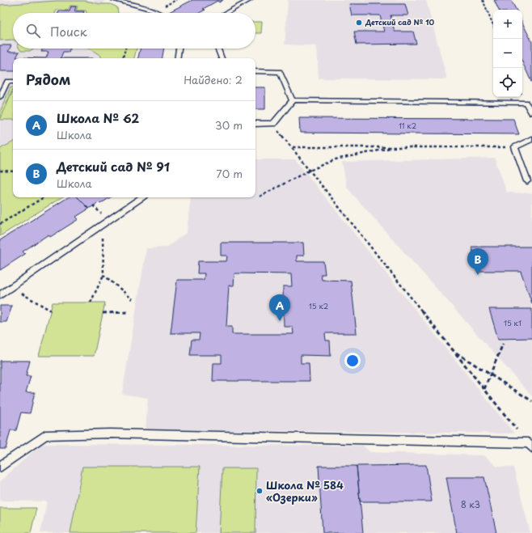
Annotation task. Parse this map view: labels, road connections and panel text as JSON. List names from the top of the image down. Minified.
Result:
{"places":["Детский сад № 10","Школа № 584 «Озерки»"],"house_numbers":["11 к2","15 к2","15 к1","8 к3"],"page":{"map_buttons":["+","−"],"search":"Поиск","heading":["Рядом","Найдено: 2"],"list":[{"mark":"A","name":"Школа № 62","note":"Школа","value":"30 m"},{"mark":"B","name":"Детский сад № 91","note":"Школа","value":"70 m"}],"pins":["B","A"]}}
